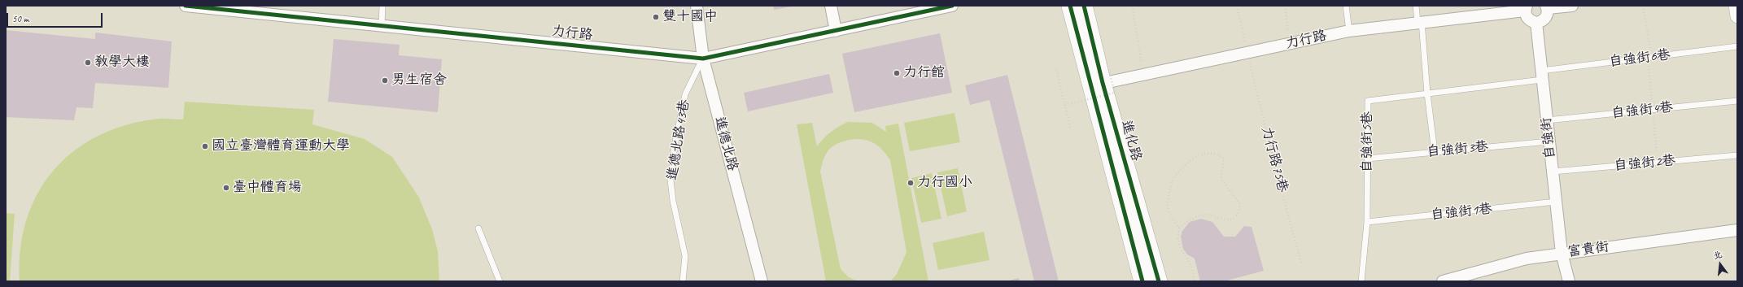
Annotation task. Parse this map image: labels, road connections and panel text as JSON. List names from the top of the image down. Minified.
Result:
{"streets":{"main road":["進化路"],"street":["力行路","自強街","進德北路","富貴街"],"lane":["自強街6巷","自強街4巷","進德北路43巷","自強街5巷","自強街3巷","自強街2巷","自強街1巷"],"path":["力行路75巷"]},"crossings":[["力行路","進德北路43巷"],["力行路","進化路"],["力行路","進德北路"],["力行路","力行路75巷"],["自強街6巷","自強街"],["自強街6巷","自強街5巷"],["自強街4巷","自強街"],["自強街","自強街5巷"],["自強街","自強街3巷"],["自強街","自強街2巷"],["自強街","自強街1巷"],["自強街","富貴街"],["進德北路43巷","進德北路"],["自強街5巷","自強街3巷"],["自強街5巷","自強街1巷"]],"places":["雙十國中","教學大樓","力行館","男生宿舍","國立臺灣體育運動大學","力行國小","臺中體育場"],"scale_bar":"50 m","north":"top"}
